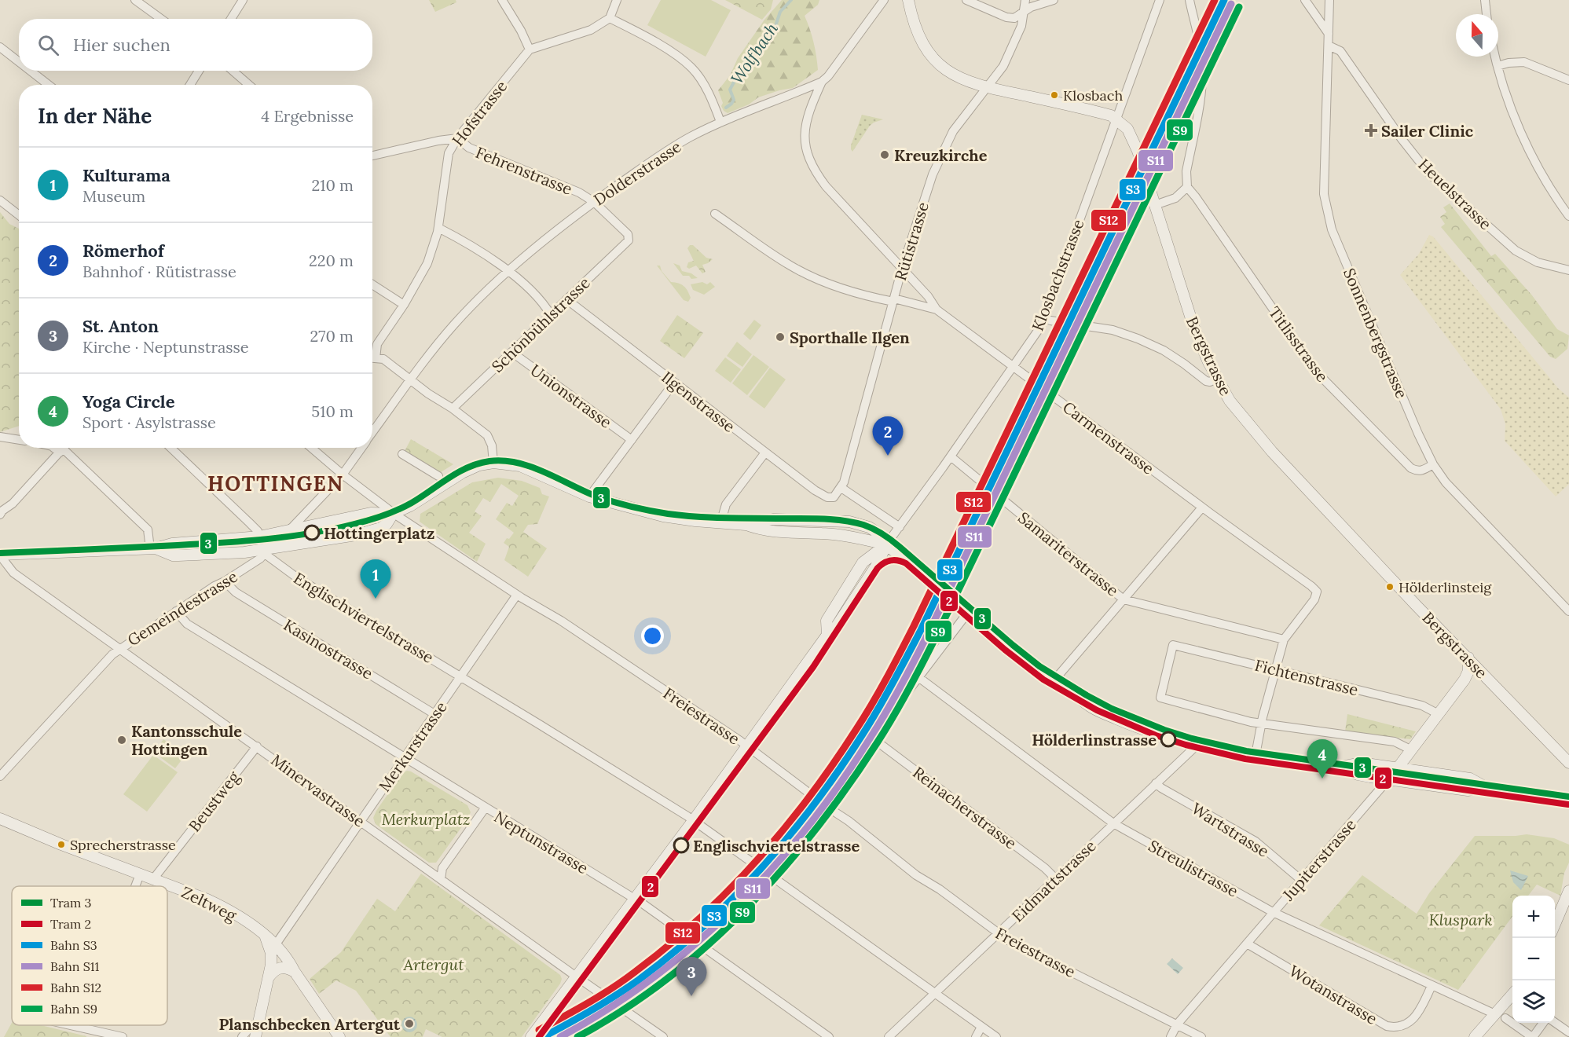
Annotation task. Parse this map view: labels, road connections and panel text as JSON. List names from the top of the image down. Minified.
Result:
{"streets":{"main road":["Klosbachstrasse","Bergstrasse","Jupiterstrasse","Zeltweg"],"street":["Hofstrasse","Fehrenstrasse","Dolderstrasse","Heuelstrasse","Rütistrasse","Schönbühlstrasse","Sonnenbergstrasse","Titlisstrasse","Unionstrasse","Ilgenstrasse","Carmenstrasse","Samariterstrasse","Gemeindestrasse","Englischviertelstrasse","Kasinostrasse","Fichtenstrasse","Freiestrasse","Merkurstrasse","Minervastrasse","Beustweg","Reinacherstrasse","Wartstrasse","Neptunstrasse","Streulistrasse","Eidmattstrasse","Wotanstrasse"]},"crossings":[["Hofstrasse","Fehrenstrasse"],["Fehrenstrasse","Dolderstrasse"],["Fehrenstrasse","Schönbühlstrasse"],["Dolderstrasse","Carmenstrasse"],["Dolderstrasse","Gemeindestrasse"],["Heuelstrasse","Sonnenbergstrasse"],["Rütistrasse","Ilgenstrasse"],["Rütistrasse","Carmenstrasse"],["Klosbachstrasse","Bergstrasse"],["Klosbachstrasse","Carmenstrasse"],["Klosbachstrasse","Samariterstrasse"],["Klosbachstrasse","Englischviertelstrasse"],["Klosbachstrasse","Freiestrasse"],["Klosbachstrasse","Minervastrasse"],["Klosbachstrasse","Neptunstrasse"],["Schönbühlstrasse","Unionstrasse"],["Schönbühlstrasse","Ilgenstrasse"],["Sonnenbergstrasse","Titlisstrasse"],["Bergstrasse","Jupiterstrasse"],["Carmenstrasse","Samariterstrasse"],["Gemeindestrasse","Englischviertelstrasse"],["Gemeindestrasse","Kasinostrasse"],["Gemeindestrasse","Freiestrasse"],["Gemeindestrasse","Minervastrasse"],["Gemeindestrasse","Neptunstrasse"],["Englischviertelstrasse","Merkurstrasse"],["Englischviertelstrasse","Eidmattstrasse"],["Kasinostrasse","Merkurstrasse"],["Fichtenstrasse","Jupiterstrasse"],["Freiestrasse","Merkurstrasse"],["Freiestrasse","Jupiterstrasse"],["Freiestrasse","Eidmattstrasse"],["Merkurstrasse","Minervastrasse"],["Merkurstrasse","Neptunstrasse"],["Merkurstrasse","Zeltweg"],["Minervastrasse","Beustweg"],["Beustweg","Zeltweg"],["Reinacherstrasse","Eidmattstrasse"],["Wartstrasse","Jupiterstrasse"],["Wartstrasse","Eidmattstrasse"],["Jupiterstrasse","Streulistrasse"],["Jupiterstrasse","Wotanstrasse"],["Streulistrasse","Eidmattstrasse"],["Streulistrasse","Wotanstrasse"]],"districts":["HOTTINGEN"],"water":["Wolfbach"],"parks":["Merkurplatz","Kluspark","Artergut"],"places":{"other":["Klosbach","Kreuzkirche","Sporthalle Ilgen","Hottingerplatz","Hölderlinsteig","Hölderlinstrasse","Kantonsschule Hottingen","Sprecherstrasse","Englischviertelstrasse","Planschbecken Artergut"],"health":["Sailer Clinic"]},"lines":["rail line S3","rail line S12","rail line S11","rail line S9","tram line 3","tram line 2"],"legend":["Tram 3","Tram 2","Bahn S3","Bahn S11","Bahn S12","Bahn S9"],"north":"top","page":{"search":"Hier suchen","heading":["In der Nähe","4 Ergebnisse"],"list":[{"mark":"1","name":"Kulturama","note":"Museum","value":"210 m"},{"mark":"2","name":"Römerhof","note":"Bahnhof · Rütistrasse","value":"220 m"},{"mark":"3","name":"St. Anton","note":"Kirche · Neptunstrasse","value":"270 m"},{"mark":"4","name":"Yoga Circle","note":"Sport · Asylstrasse","value":"510 m"}],"pins":["2","1","4","3"],"map_buttons":["+","−"]}}
